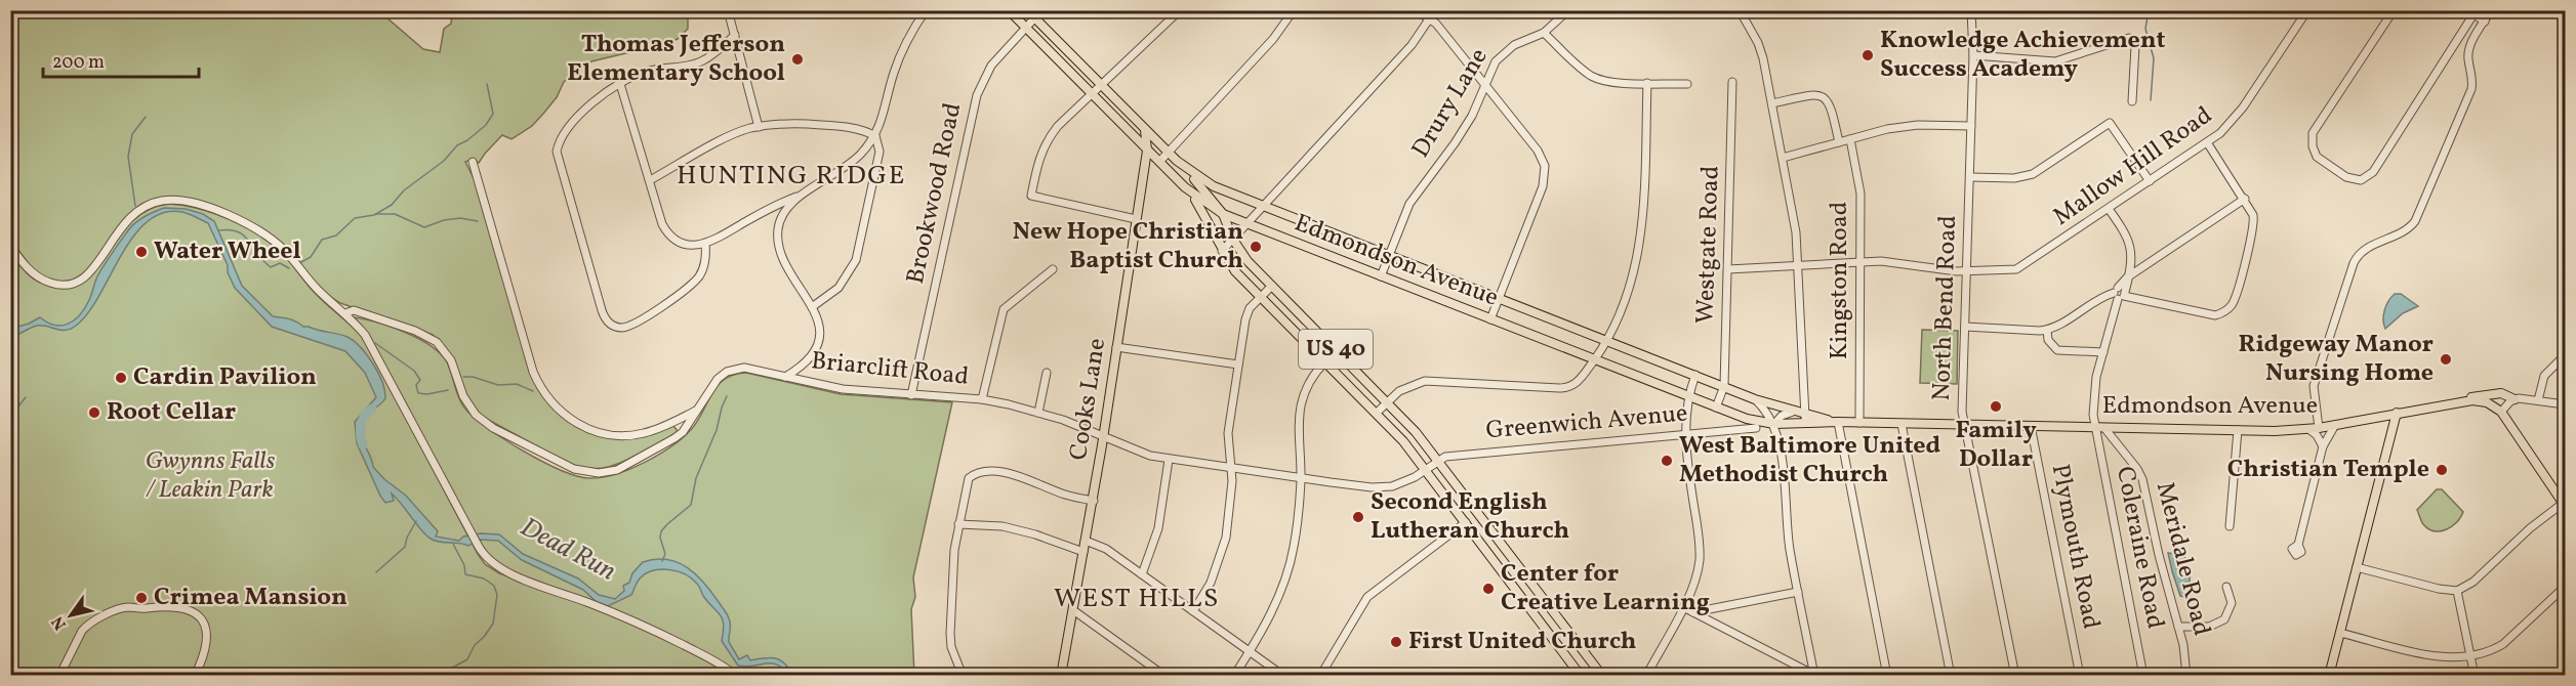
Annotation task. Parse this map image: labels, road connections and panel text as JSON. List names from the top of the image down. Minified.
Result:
{"streets":{"main road":["Edmondson Avenue","US 40","Cooks Lane"],"street":["Drury Lane","Mallow Hill Road","Brookwood Road","Westgate Road","Kingston Road","North Bend Road","Briarclift Road","Greenwich Avenue","Plymouth Road","Coleraine Road","Meridale Road"]},"crossings":[["Drury Lane","Edmondson Avenue"],["Mallow Hill Road","Westgate Road"],["Mallow Hill Road","Kingston Road"],["Mallow Hill Road","North Bend Road"],["Brookwood Road","Edmondson Avenue"],["Brookwood Road","Briarclift Road"],["Westgate Road","Edmondson Avenue"],["Edmondson Avenue","Kingston Road"],["Edmondson Avenue","North Bend Road"],["Edmondson Avenue","US 40"],["Edmondson Avenue","Cooks Lane"],["Edmondson Avenue","Plymouth Road"],["Edmondson Avenue","Coleraine Road"],["Edmondson Avenue","Meridale Road"],["US 40","Briarclift Road"],["US 40","Greenwich Avenue"],["Briarclift Road","Cooks Lane"],["Briarclift Road","Greenwich Avenue"],["Coleraine Road","Meridale Road"]],"districts":["HUNTING RIDGE","WEST HILLS"],"water":["Dead Run"],"parks":["Gwynns Falls / Leakin Park"],"places":["Knowledge Achievement Success Academy","Thomas Jefferson Elementary School","New Hope Christian Baptist Church","Water Wheel","Ridgeway Manor Nursing Home","Cardin Pavilion","Family Dollar","Root Cellar","West Baltimore United Methodist Church","Christian Temple","Second English Lutheran Church","Center for Creative Learning","Crimea Mansion","First United Church"],"scale_bar":"200 m","north":"bottom left"}
